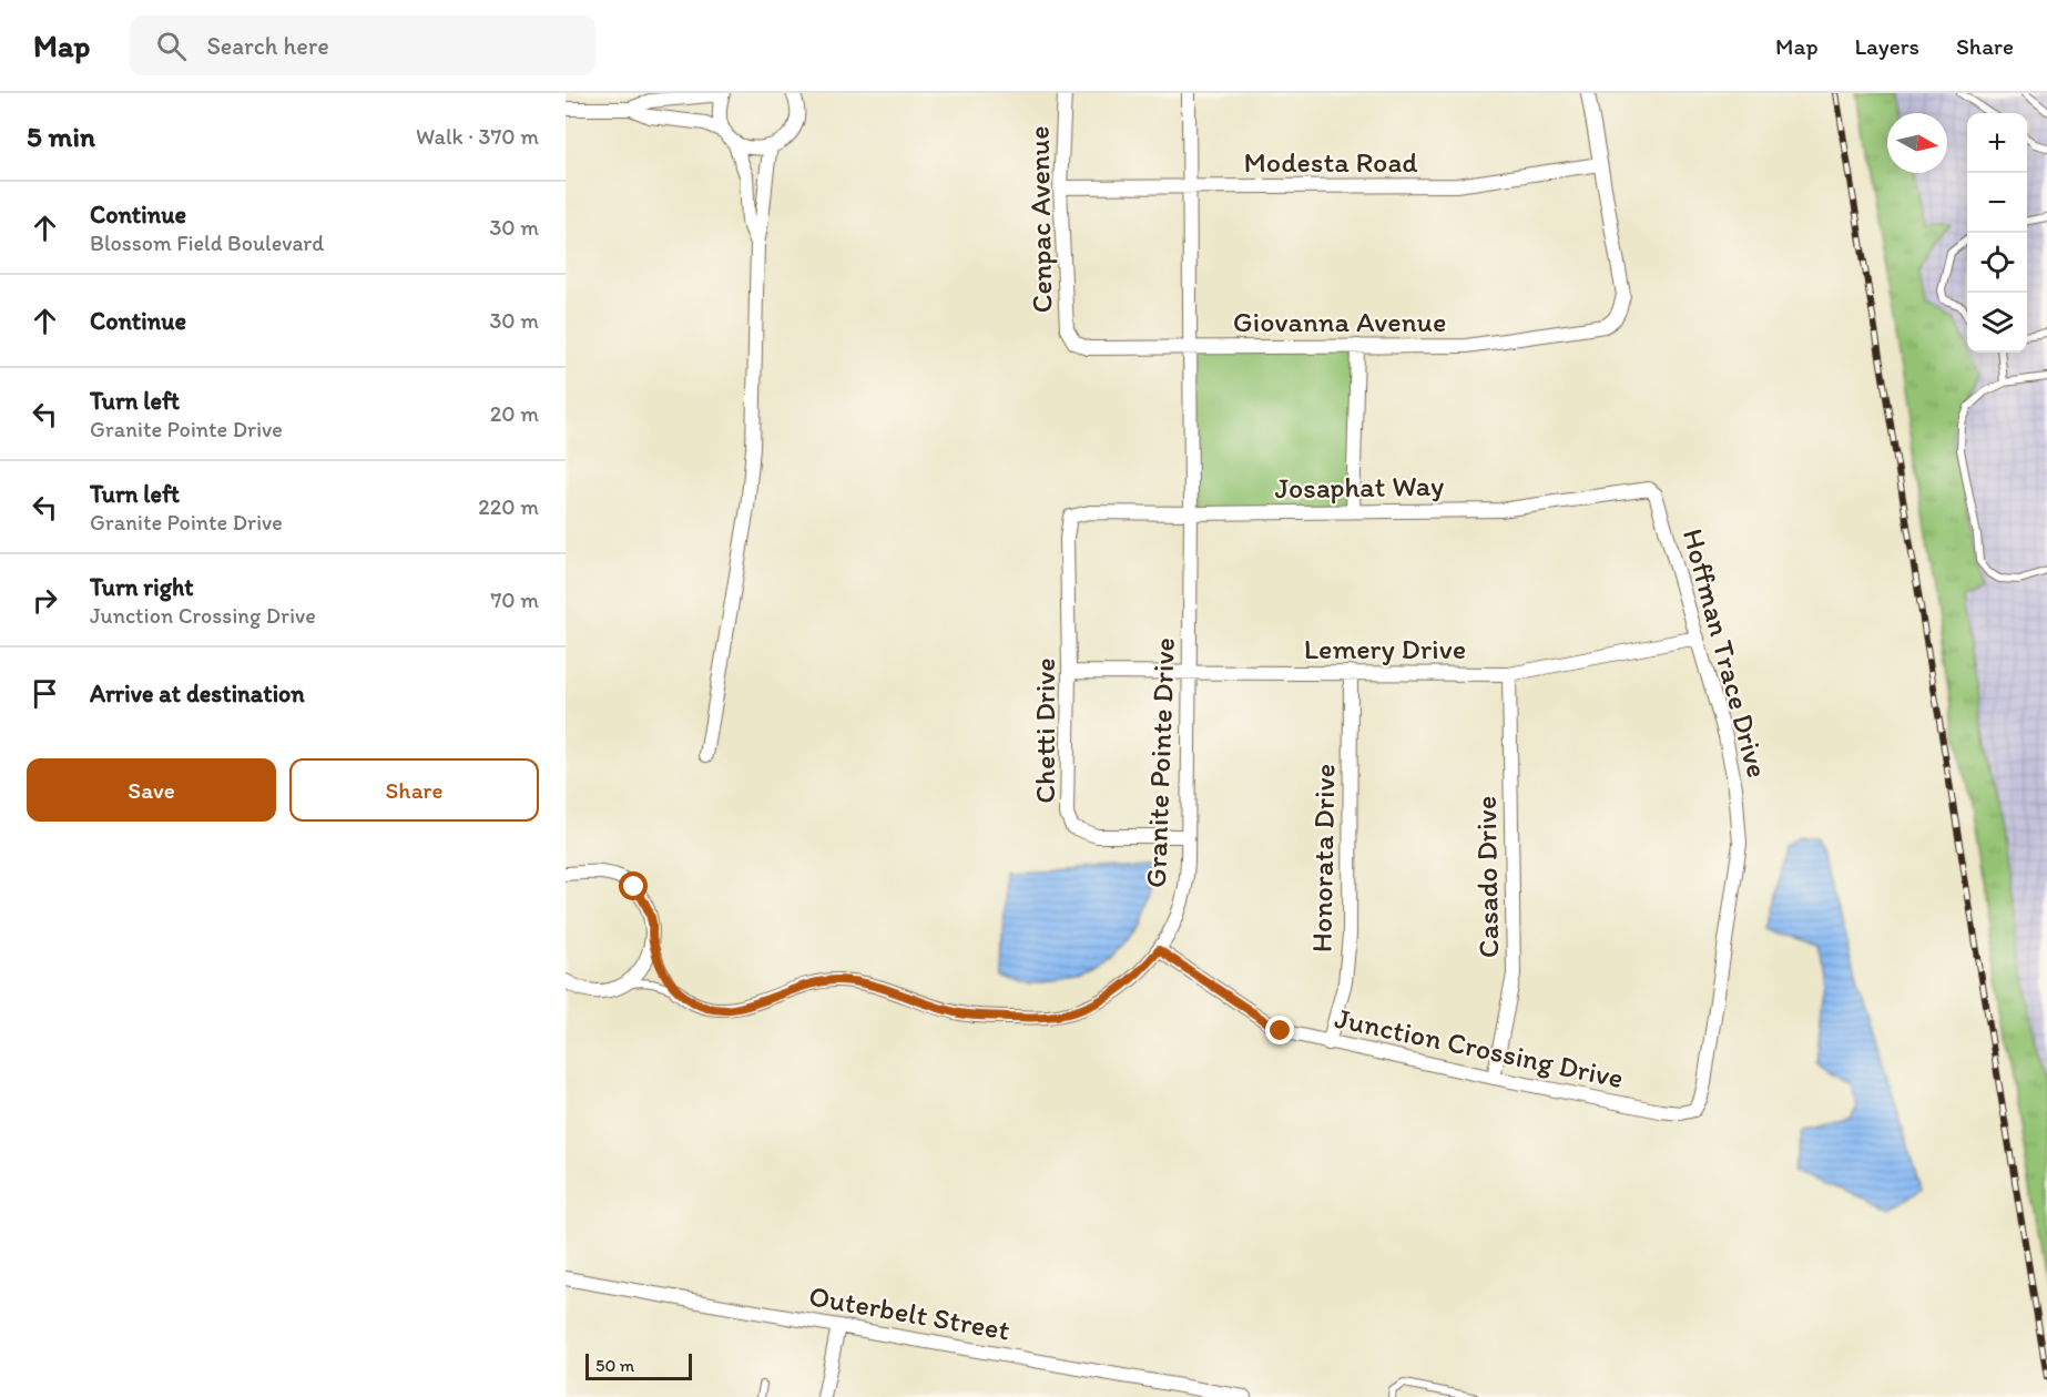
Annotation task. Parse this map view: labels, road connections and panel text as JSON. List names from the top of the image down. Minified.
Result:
{"streets":{"street":["Modesta Road","Cenpac Avenue","Giovanna Avenue","Josaphat Way","Lemery Drive","Hoffman Trace Drive","Chetti Drive","Granite Pointe Drive","Honorata Drive","Casado Drive","Junction Crossing Drive","Outerbelt Street"]},"crossings":[["Modesta Road","Cenpac Avenue"],["Modesta Road","Giovanna Avenue"],["Modesta Road","Granite Pointe Drive"],["Cenpac Avenue","Giovanna Avenue"],["Giovanna Avenue","Granite Pointe Drive"],["Josaphat Way","Hoffman Trace Drive"],["Josaphat Way","Chetti Drive"],["Josaphat Way","Granite Pointe Drive"],["Lemery Drive","Hoffman Trace Drive"],["Lemery Drive","Chetti Drive"],["Lemery Drive","Granite Pointe Drive"],["Lemery Drive","Honorata Drive"],["Lemery Drive","Casado Drive"],["Hoffman Trace Drive","Junction Crossing Drive"],["Chetti Drive","Granite Pointe Drive"],["Granite Pointe Drive","Junction Crossing Drive"],["Honorata Drive","Junction Crossing Drive"],["Casado Drive","Junction Crossing Drive"]],"scale_bar":"50 m","north":"right","page":{"header":"Map","search":"Search here","nav":["Map","Layers","Share"],"heading":["5 min","Walk · 370 m"],"map_buttons":["+","−"],"list":[["Continue","Blossom Field Boulevard","30 m"],["Continue","30 m"],["Turn left","Granite Pointe Drive","20 m"],["Turn left","Granite Pointe Drive","220 m"],["Turn right","Junction Crossing Drive","70 m"],"Arrive at destination"],"buttons":["Save","Share"],"scale":"50 m"}}
